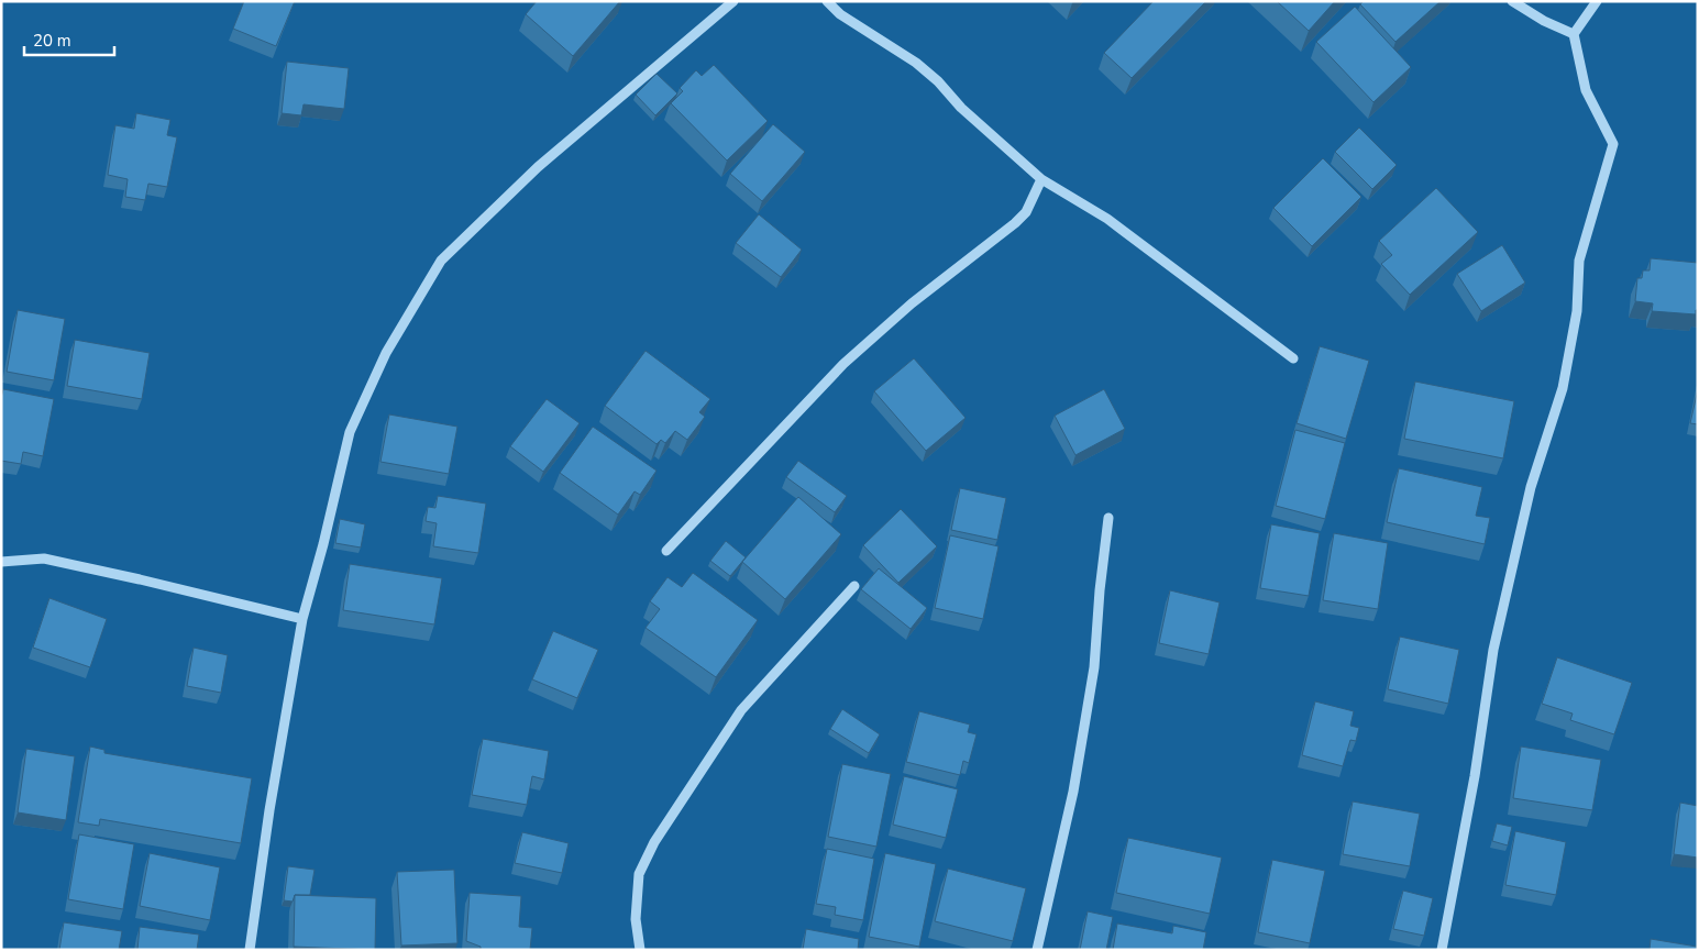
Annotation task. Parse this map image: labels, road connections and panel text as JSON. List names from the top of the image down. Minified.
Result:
{"scale_bar":"20 m"}
